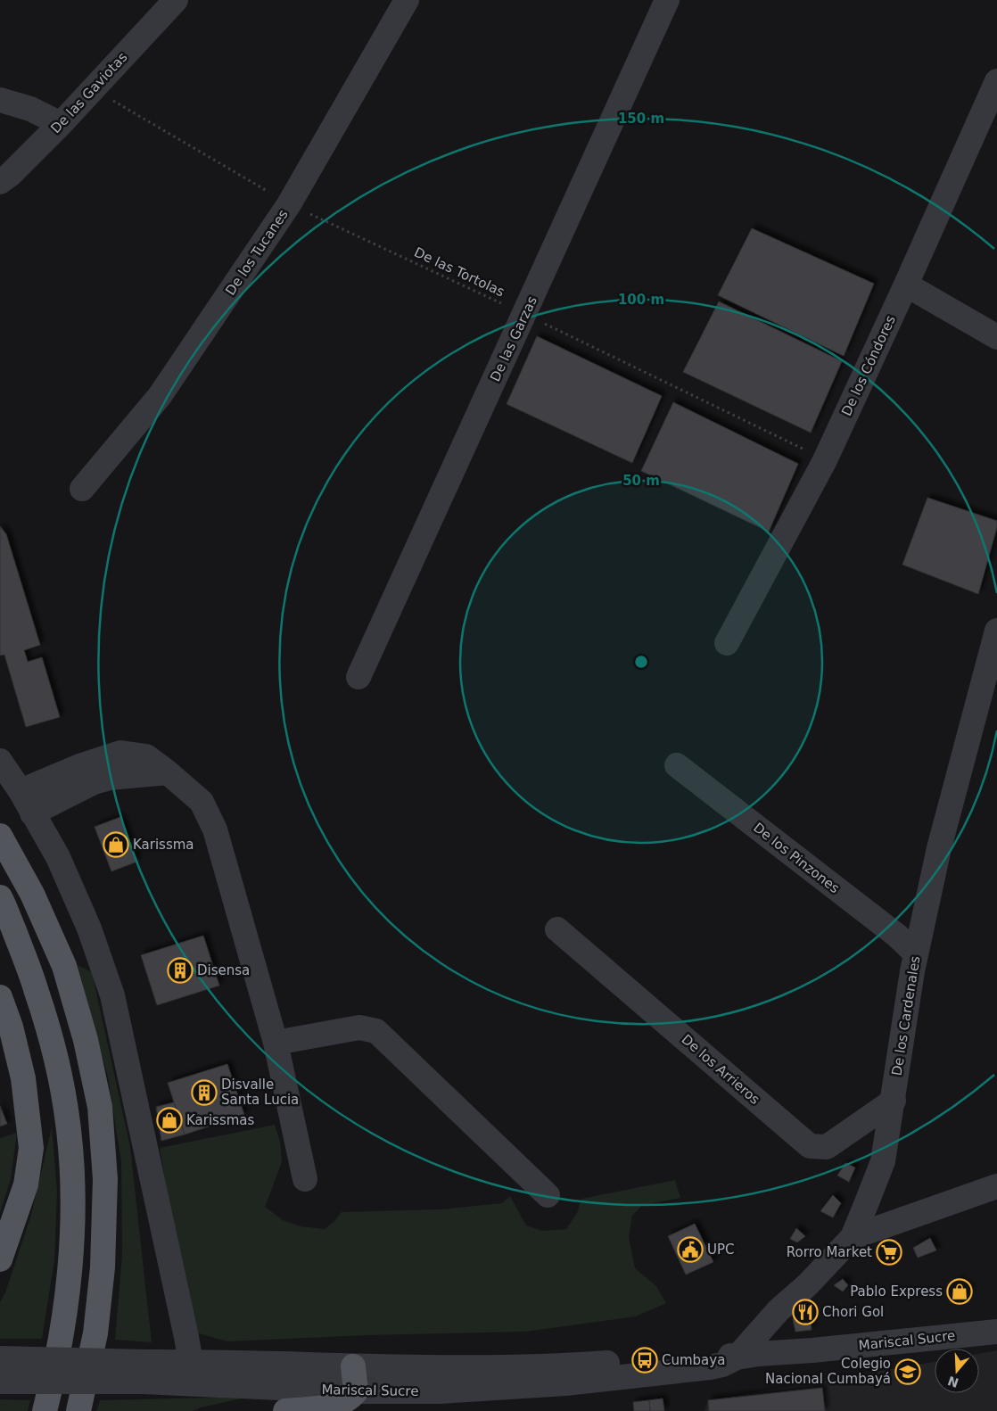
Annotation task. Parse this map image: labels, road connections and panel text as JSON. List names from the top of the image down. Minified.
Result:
{"streets":{"street":["De las Gaviotas","De los Tucanes","De las Garzas","De los Cóndores","De los Pinzones","De los Cardenales","De los Arrieros","Mariscal Sucre"],"path":["De las Tortolas"]},"crossings":[["De las Gaviotas","De las Tortolas"],["De los Tucanes","De las Tortolas"],["De las Tortolas","De las Garzas"],["De las Tortolas","De los Cóndores"],["De los Pinzones","De los Cardenales"],["De los Cardenales","De los Arrieros"],["De los Cardenales","Mariscal Sucre"]],"places":{"shop":["Karissma","Karissmas","Pablo Express"],"building":["Disensa","Disvalle Santa Lucia"],"public building":["UPC"],"supermarket":["Rorro Market"],"restaurant":["Chori Gol"],"bus stop":["Cumbaya"],"school or university":["Colegio Nacional Cumbayá"]},"north":"bottom","rings":["150 m","100 m","50 m"]}
